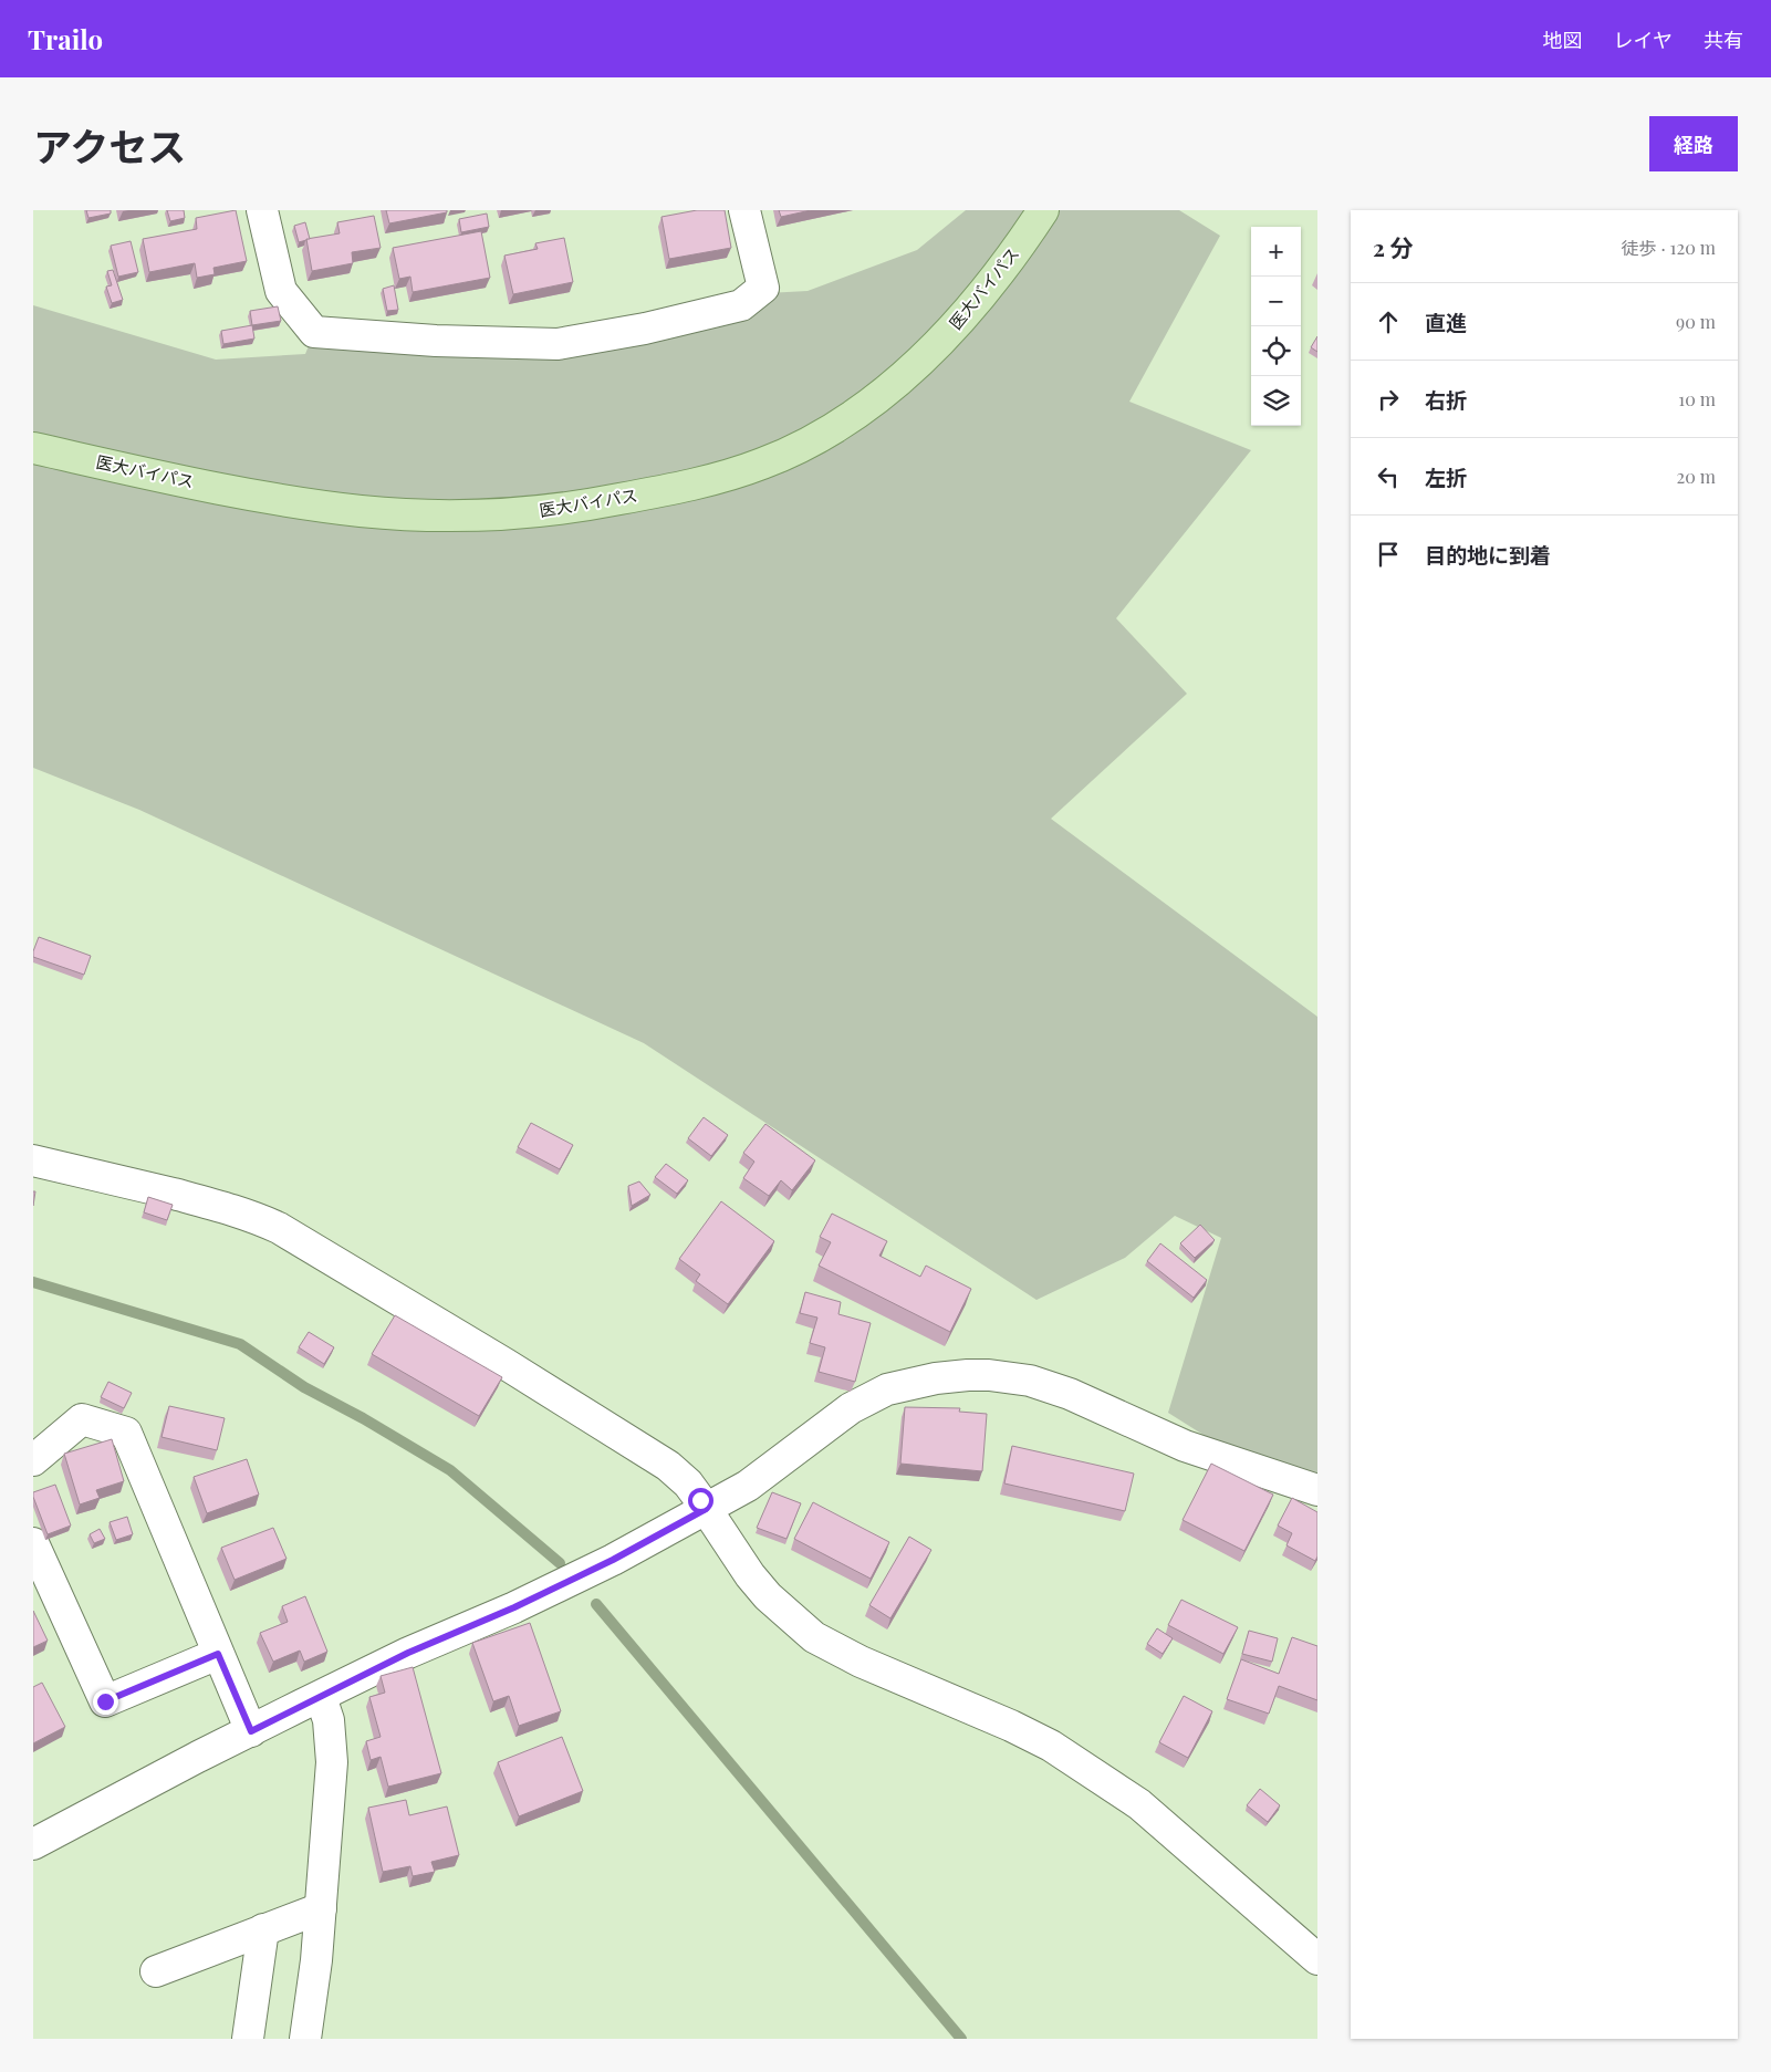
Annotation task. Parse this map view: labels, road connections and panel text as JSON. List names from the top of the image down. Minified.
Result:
{"streets":{"main road":["医大バイパス"]},"page":{"header":"Trailo","nav":["地図","レイヤ","共有"],"title":"アクセス","buttons":"経路","heading":["2 分","徒歩 · 120 m"],"map_buttons":["+","−"],"list":[["直進","90 m"],["右折","10 m"],["左折","20 m"],"目的地に到着"]}}
